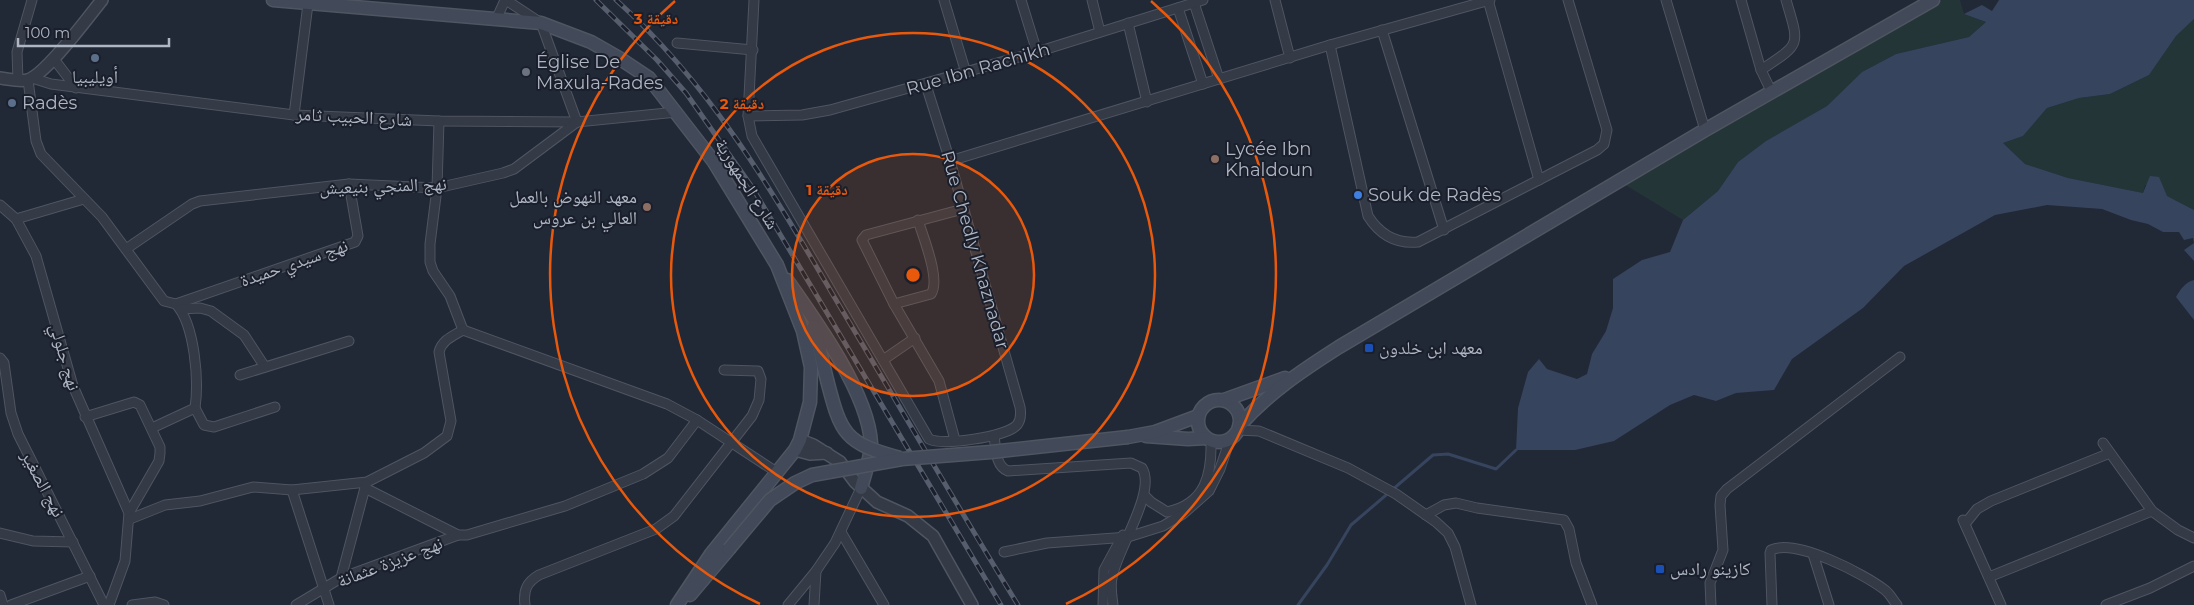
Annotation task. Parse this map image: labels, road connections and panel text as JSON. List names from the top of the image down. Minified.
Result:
{"streets":{"main road":["شارع الجمهورية"],"street":["Rue Ibn Rachikh","شارع الحبيب ثامر","نهج المنجي بنيعيش","Rue Chedly Khaznadar","نهج سيدي حميدة","نهج جلولي","نهج الصغير","نهج عزيزة عثمانة"]},"crossings":[["Rue Ibn Rachikh","Rue Chedly Khaznadar"],["شارع الحبيب ثامر","شارع الجمهورية"],["شارع الحبيب ثامر","نهج المنجي بنيعيش"],["نهج المنجي بنيعيش","نهج سيدي حميدة"]],"places":{"other":["أويليبيا","Église De Maxula-Rades","Radès","Lycée Ibn Khaldoun","Souk de Radès","معهد النهوض بالعمل العالي بن عروس"],"transit":["معهد ابن خلدون","كازينو رادس"]},"scale_bar":"100 m","rings":["3 دقيقة","2 دقيقة","1 دقيقة"]}
